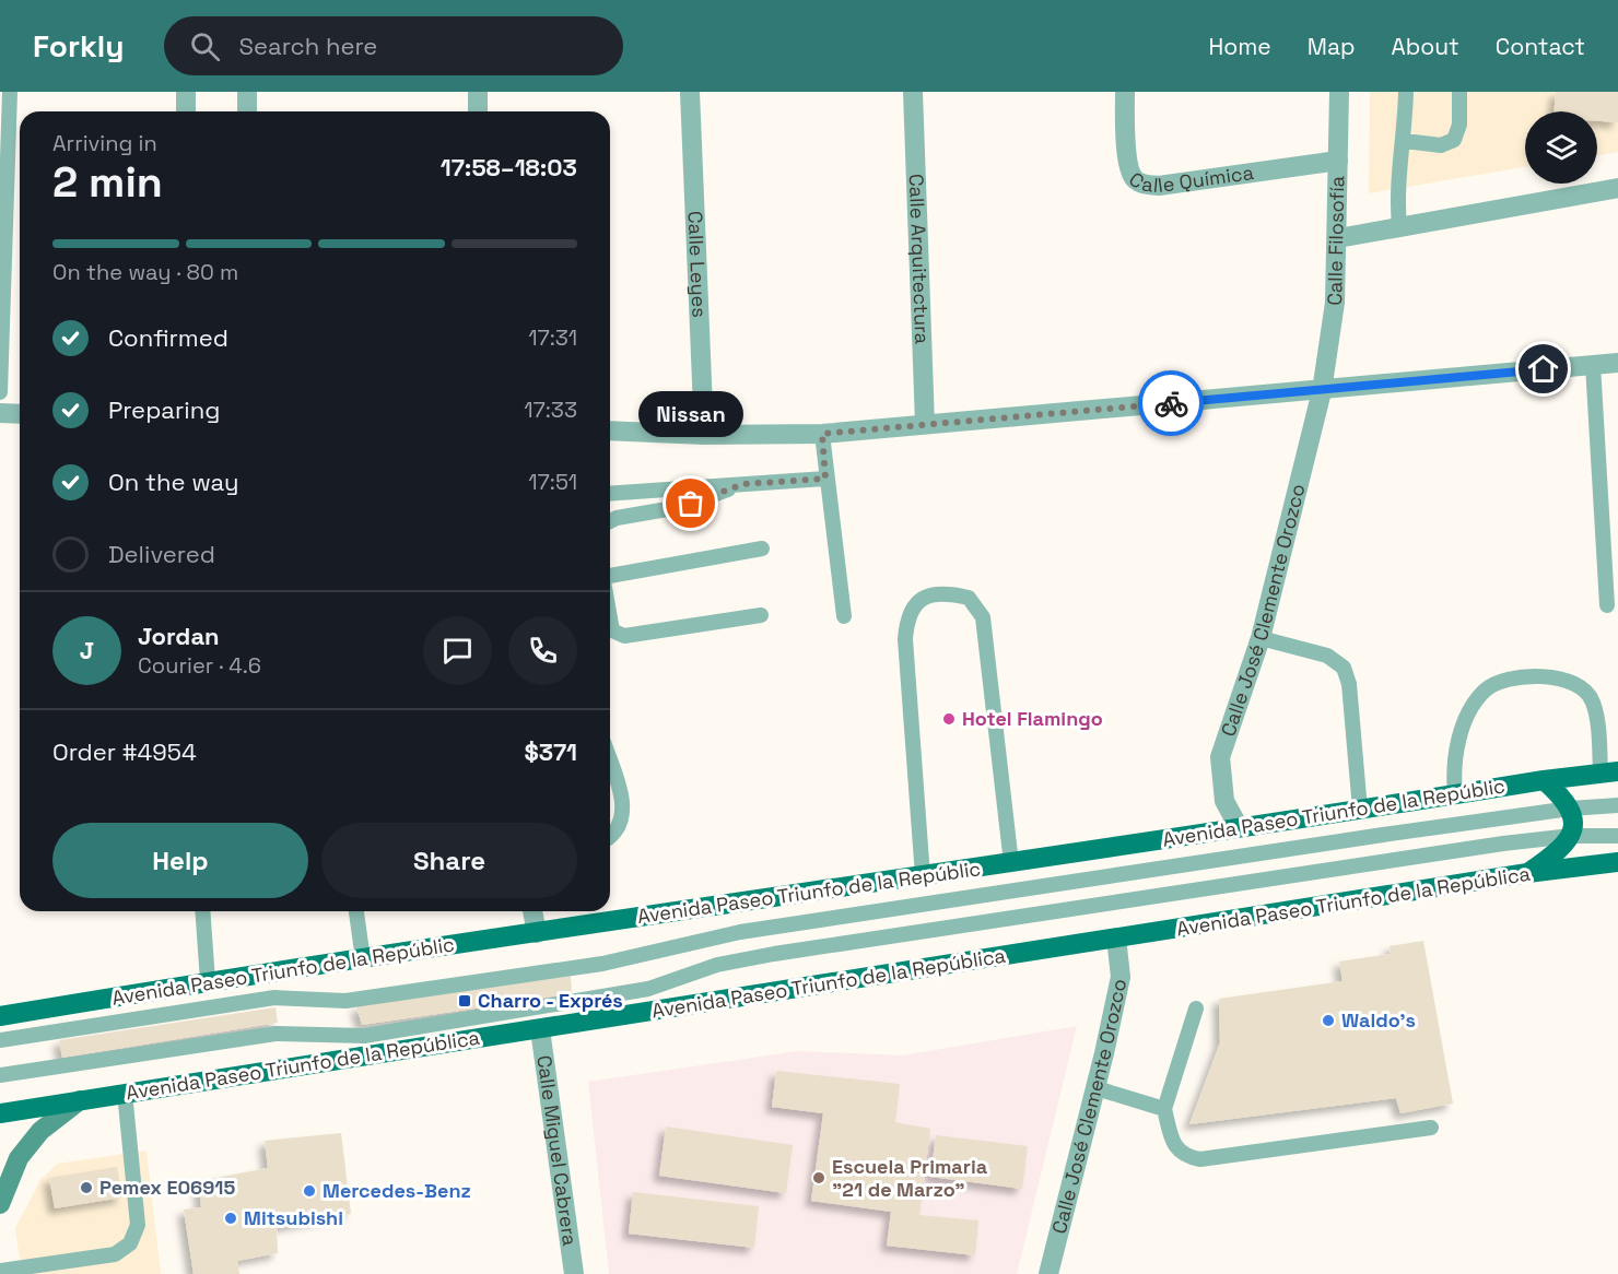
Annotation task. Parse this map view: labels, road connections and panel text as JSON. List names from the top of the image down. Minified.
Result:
{"streets":{"main road":["Avenida Paseo Triunfo de la Repúblic","Avenida Paseo Triunfo de la República"],"street":["Calle Química","Calle Filosofía","Calle Arquitectura","Calle Leyes","Calle José Clemente Orozco","Calle Miguel Cabrera"]},"crossings":[["Calle Química","Calle Filosofía"],["Calle Filosofía","Calle José Clemente Orozco"],["Calle José Clemente Orozco","Avenida Paseo Triunfo de la Repúblic"],["Calle José Clemente Orozco","Avenida Paseo Triunfo de la República"],["Avenida Paseo Triunfo de la República","Calle Miguel Cabrera"]],"places":{"other":["Nissan","Hotel Flamingo","Waldo's","Escuela Primaria \"21 de Marzo\"","Pemex E06915","Mercedes-Benz","Mitsubishi"],"transit":["Charro - Exprés"]},"page":{"header":"Forkly","search":"Search here","nav":["Home","Map","About","Contact"],"heading":["2 min","Arriving in","17:58–18:03"],"panel":["Jordan","Courier · 4.6","Order #4954","$371"],"bar":"On the way · 80 m","list":[["Confirmed","17:31"],["Preparing","17:33"],["On the way","17:51"],"Delivered"],"bubble":"Nissan","round":"J","buttons":["Help","Share"]}}
